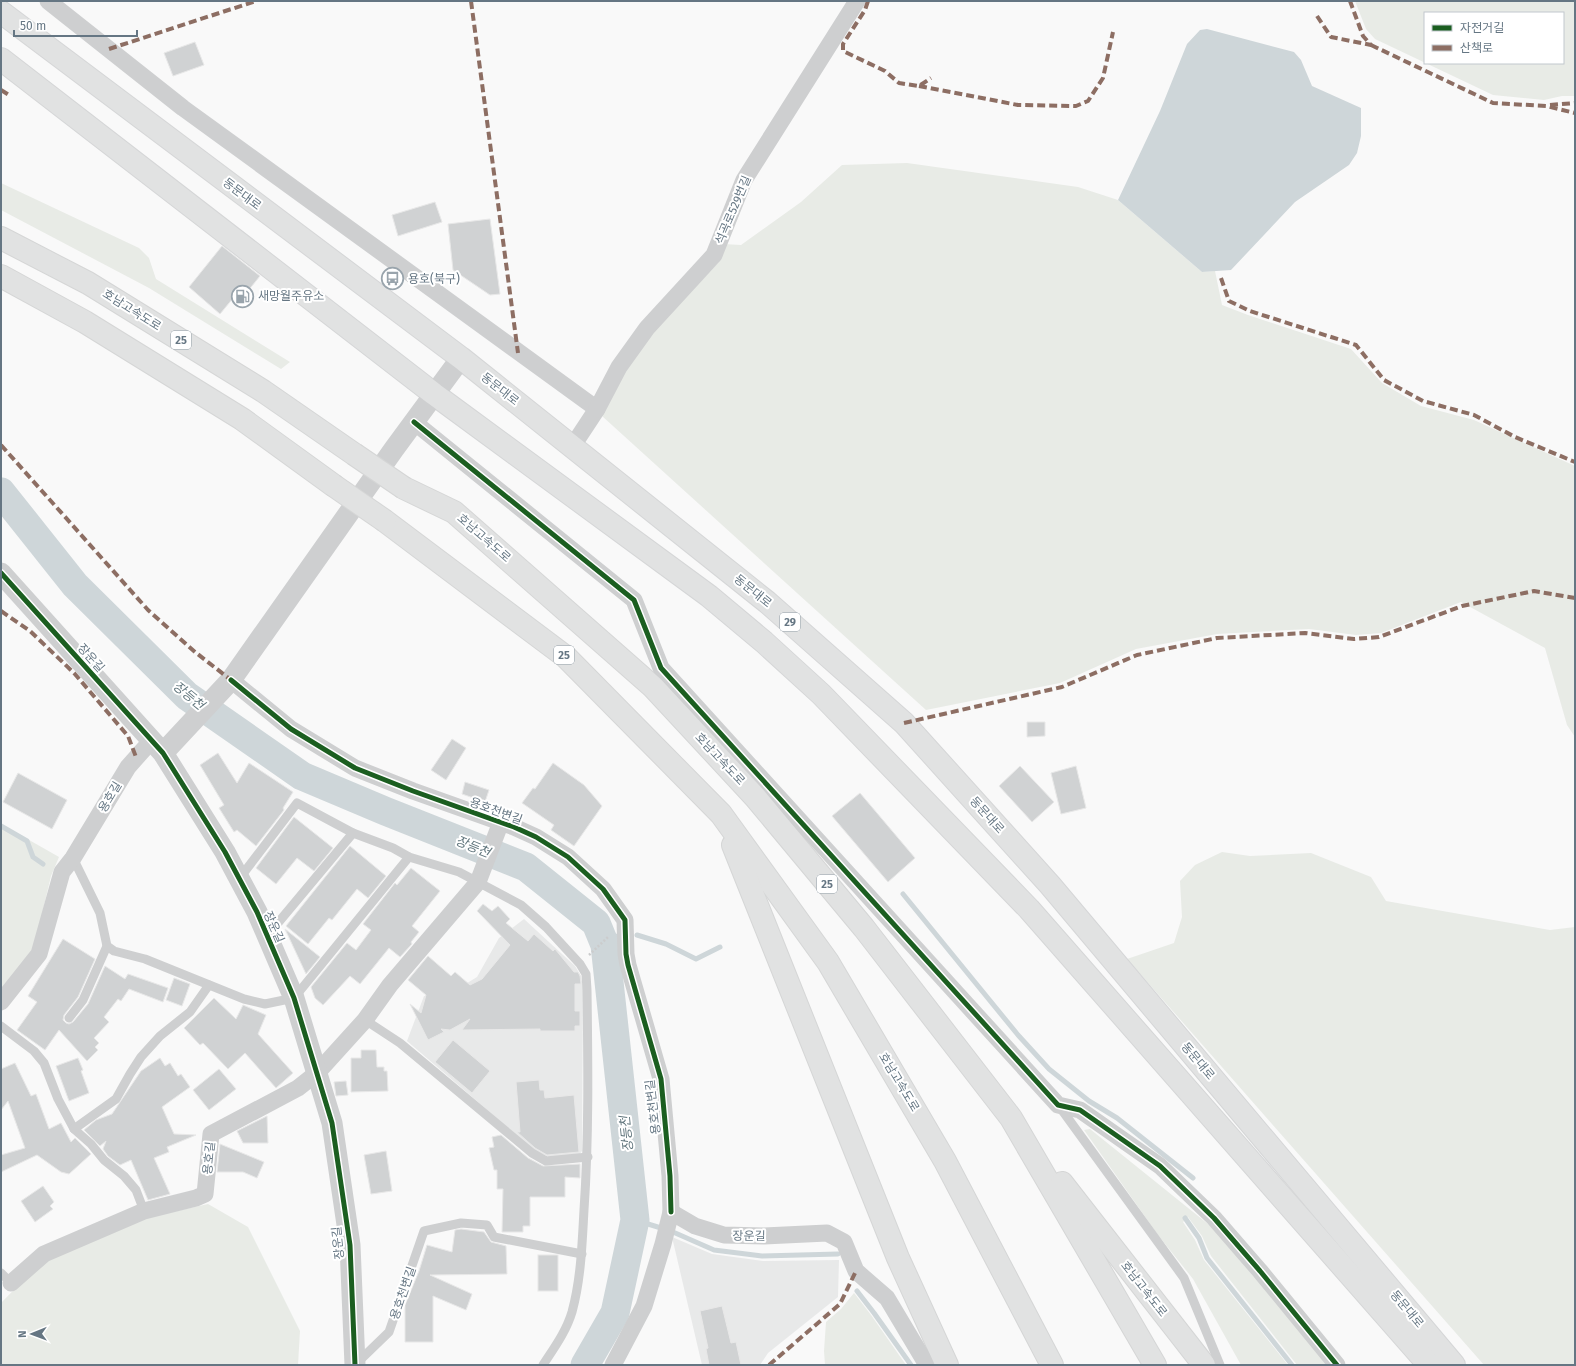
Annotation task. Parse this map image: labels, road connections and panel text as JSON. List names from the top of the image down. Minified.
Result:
{"streets":{"main road":["동문대로","호남고속도로","25","29"],"street":["석곡로529번길","장운길","용호길","용호천변길"]},"crossings":[["동문대로","석곡로529번길"],["장운길","용호길"],["장운길","용호천변길"],["용호길","용호천변길"]],"water":["장등천"],"places":{"bus stop":["용호(북구)"],"fuel station":["새망월주유소"]},"legend":["자전거길","산책로"],"scale_bar":"50 m","north":"left"}
